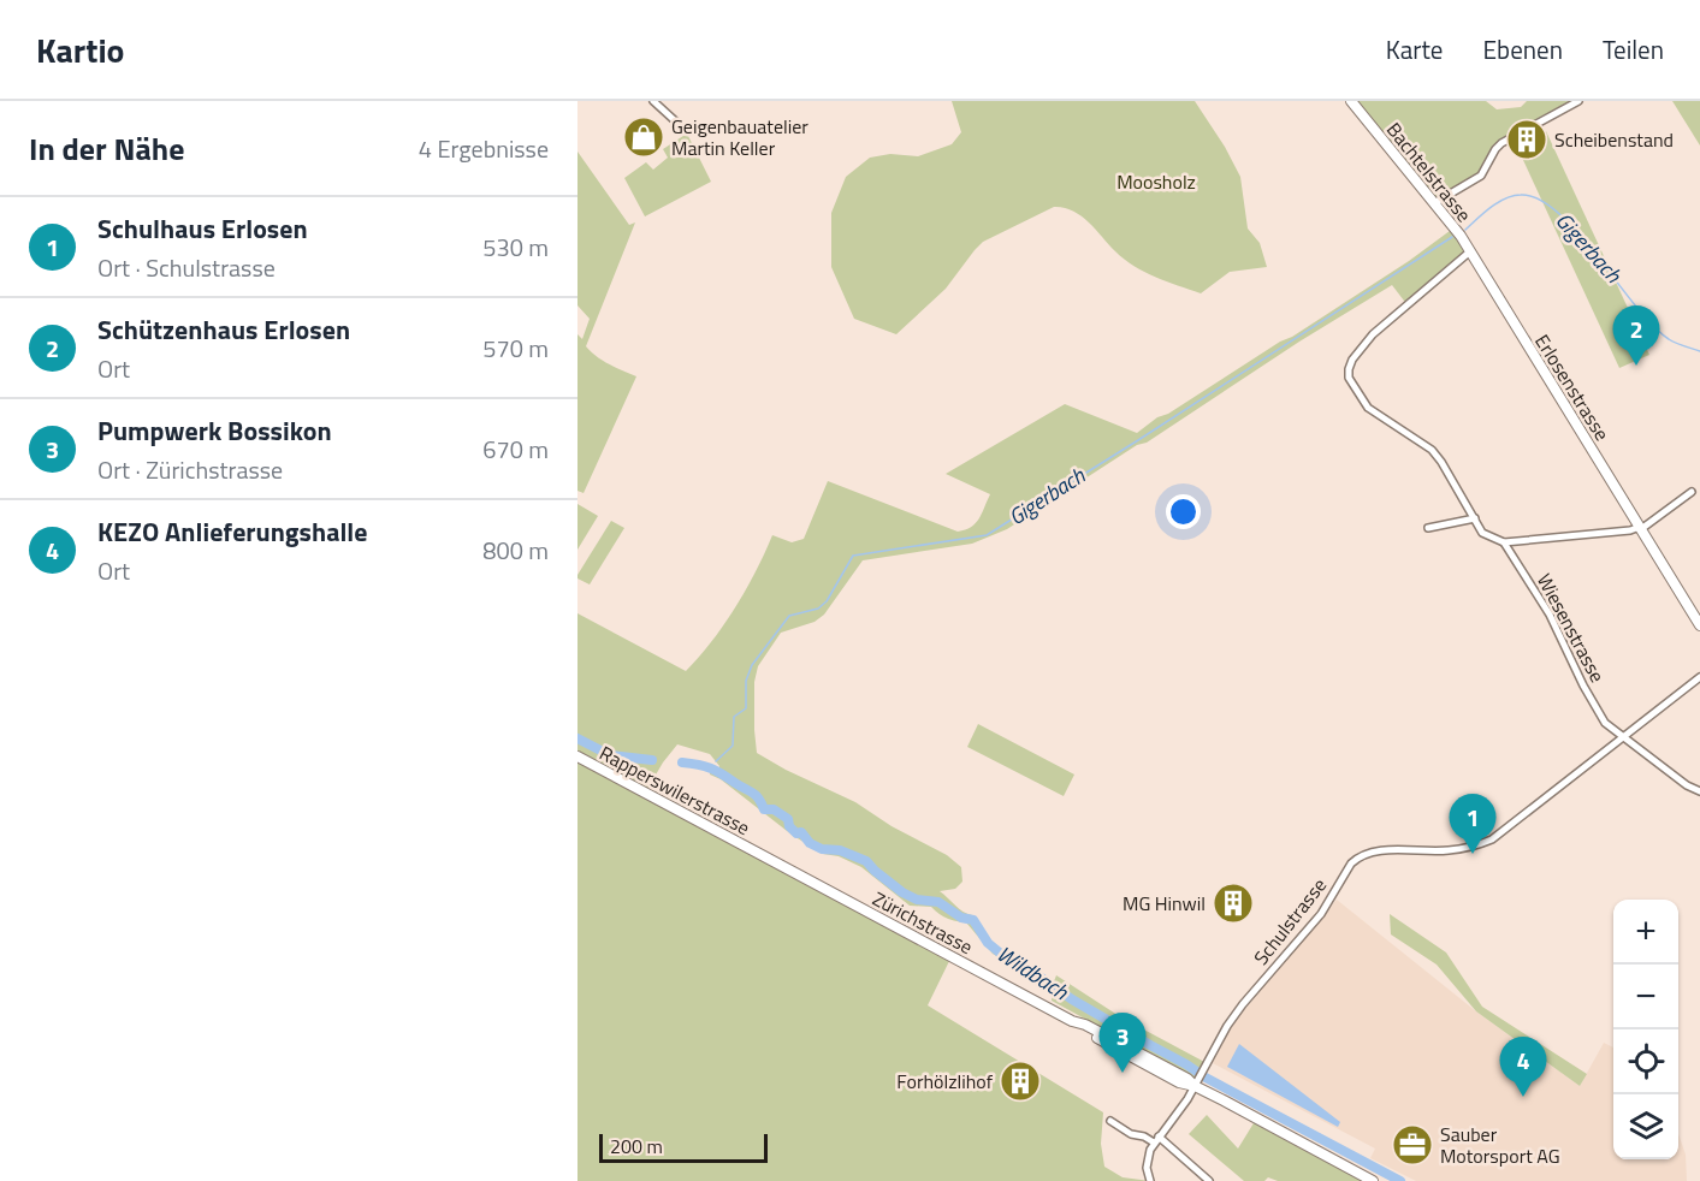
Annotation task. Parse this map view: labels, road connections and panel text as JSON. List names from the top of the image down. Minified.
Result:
{"streets":{"main road":["Bachtelstrasse","Erlosenstrasse","Rapperswilerstrasse","Zürichstrasse"],"street":["Wiesenstrasse","Schulstrasse"]},"crossings":[["Bachtelstrasse","Erlosenstrasse"],["Bachtelstrasse","Wiesenstrasse"],["Wiesenstrasse","Schulstrasse"],["Rapperswilerstrasse","Zürichstrasse"],["Schulstrasse","Zürichstrasse"]],"water":["Gigerbach","Wildbach"],"parks":["Moosholz"],"places":{"shop":["Geigenbauatelier Martin Keller"],"building":["Scheibenstand","MG Hinwil","Forhölzlihof"],"office":["Sauber Motorsport AG"]},"scale_bar":"200 m","page":{"header":"Kartio","nav":["Karte","Ebenen","Teilen"],"heading":["In der Nähe","4 Ergebnisse"],"list":[{"mark":"1","name":"Schulhaus Erlosen","note":"Ort · Schulstrasse","value":"530 m"},{"mark":"2","name":"Schützenhaus Erlosen","note":"Ort","value":"570 m"},{"mark":"3","name":"Pumpwerk Bossikon","note":"Ort · Zürichstrasse","value":"670 m"},{"mark":"4","name":"KEZO Anlieferungshalle","note":"Ort","value":"800 m"}],"pins":["2","1","3","4"],"map_buttons":["+","−"],"scale":"200 m"}}
